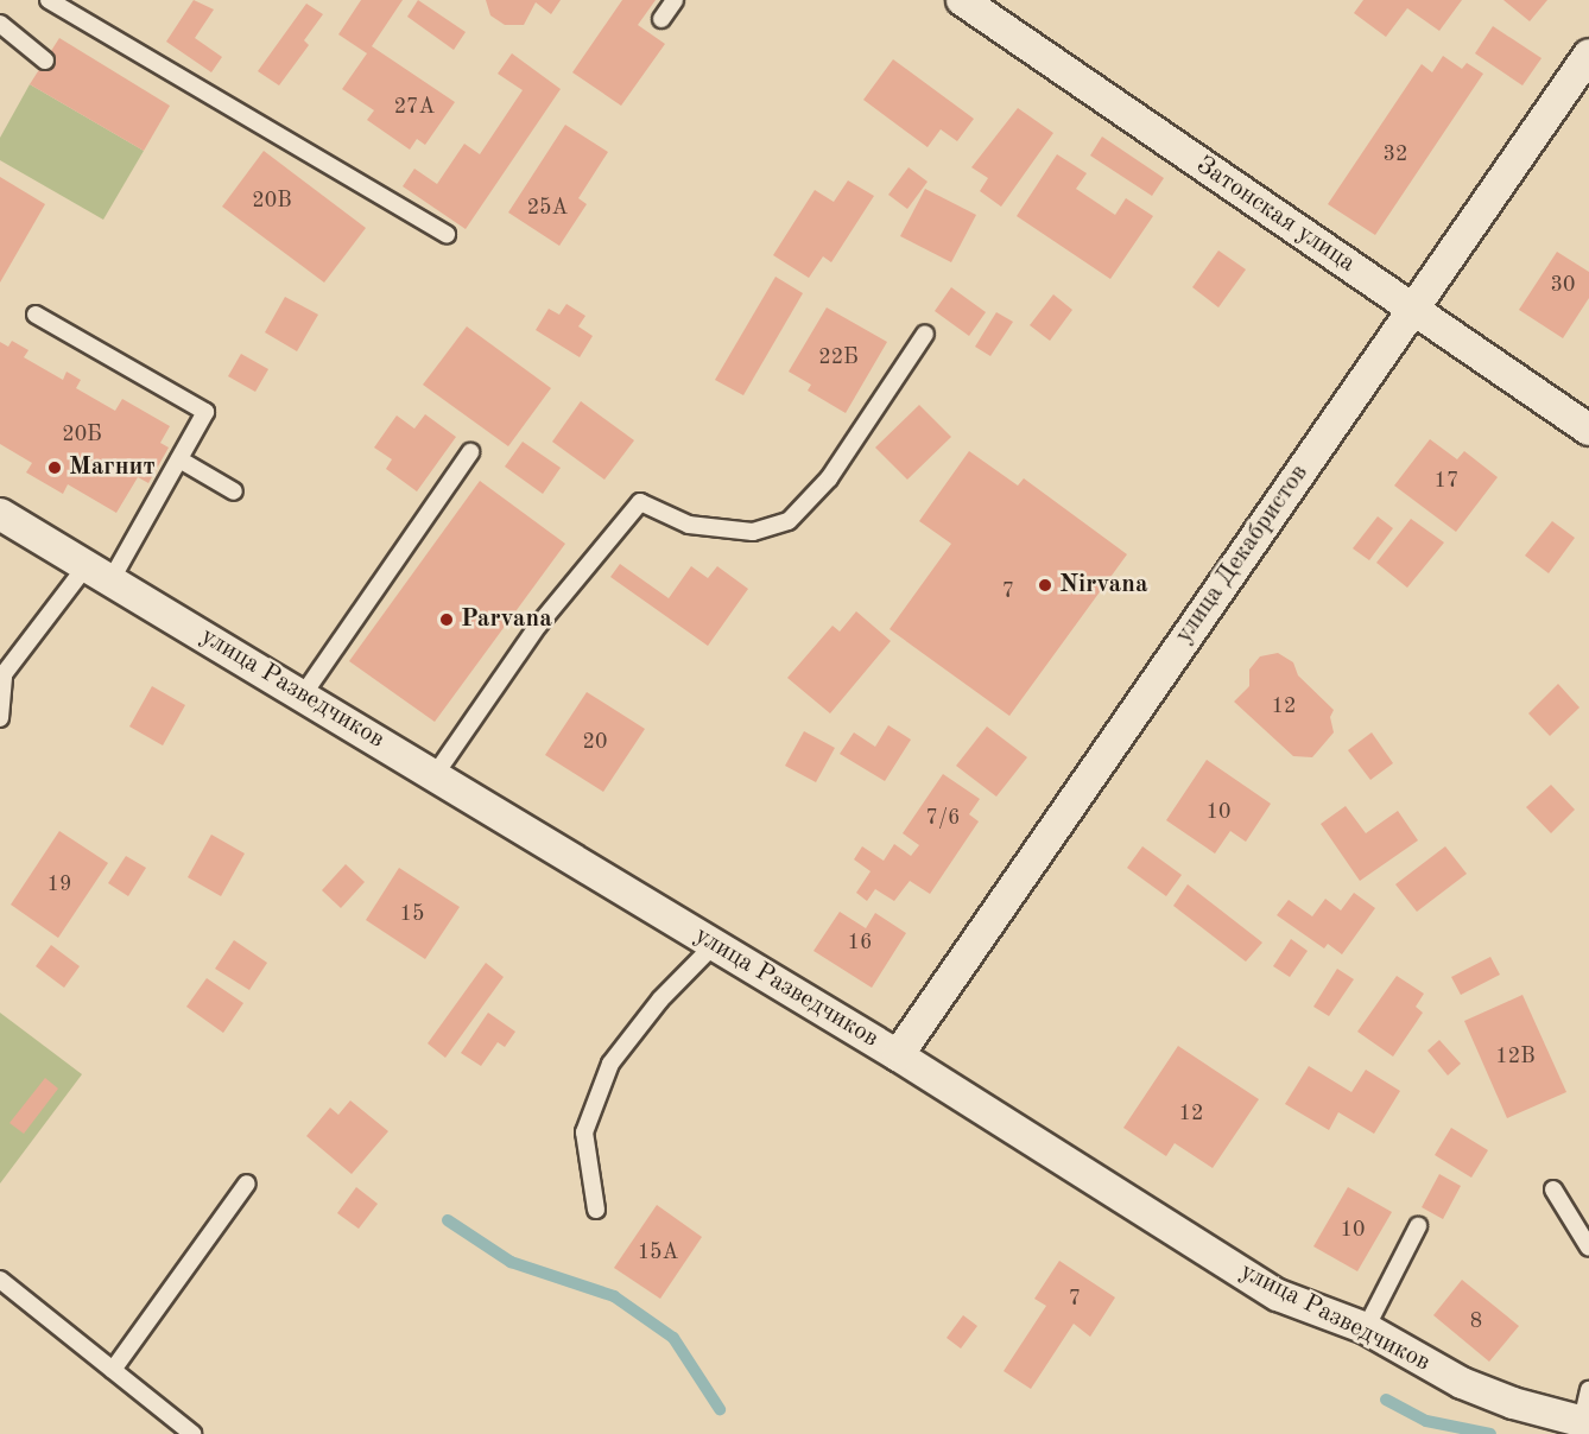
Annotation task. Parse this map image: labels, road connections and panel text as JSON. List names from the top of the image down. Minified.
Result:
{"streets":{"street":["Затонская улица","улица Декабристов","улица Разведчиков"]},"crossings":[["Затонская улица","улица Декабристов"],["улица Декабристов","улица Разведчиков"]],"places":["Магнит","Nirvana","Parvana"],"house_numbers":["27А","32","20В","25А","30","22Б","20Б","17","7","12","20","10","7/6","19","15","16","12В","12","10","15А","7","8"]}
